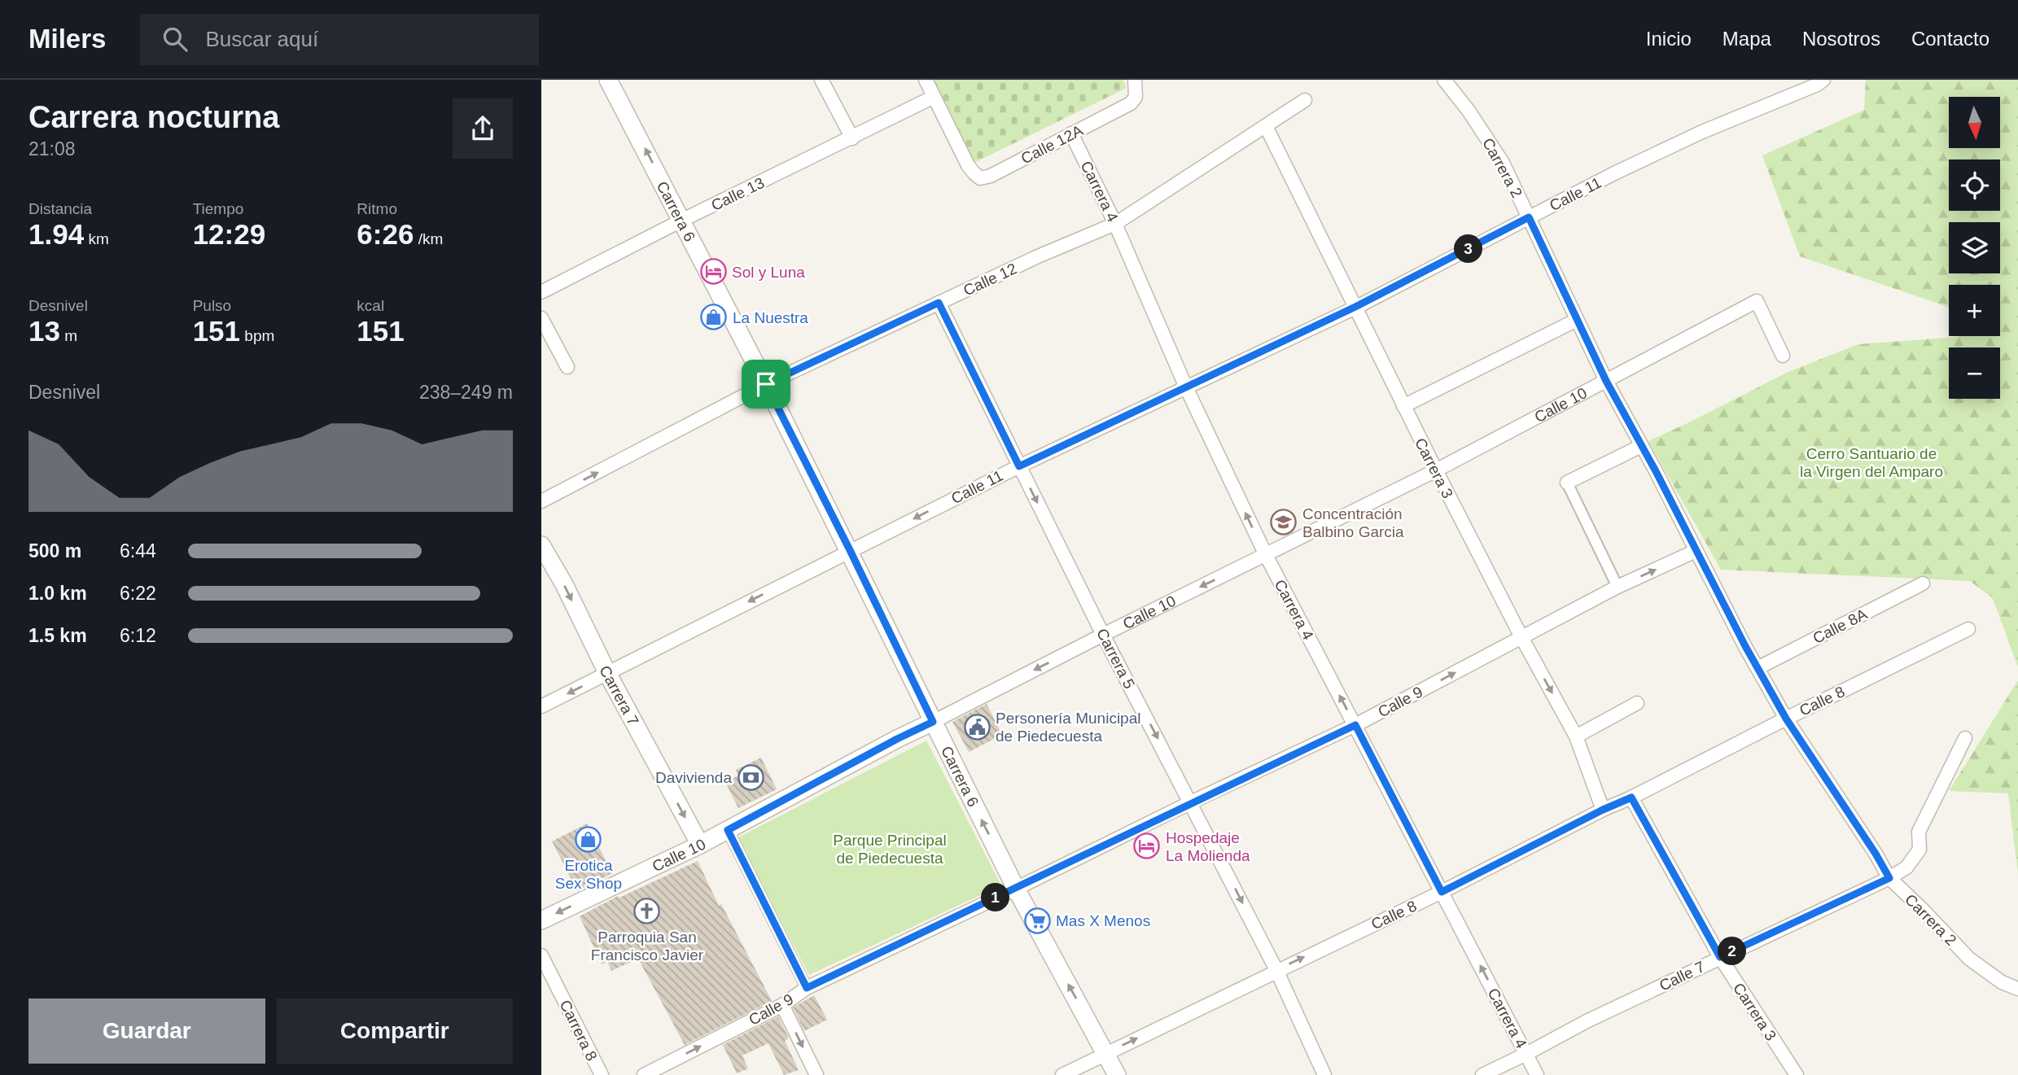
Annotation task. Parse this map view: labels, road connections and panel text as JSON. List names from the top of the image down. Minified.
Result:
{"streets":{"street":["Calle 12A","Carrera 2","Carrera 4","Calle 13","Calle 11","Carrera 6","Calle 12","Calle 10","Carrera 3","Calle 8A","Carrera 5","Carrera 7","Calle 8","Calle 9","Calle 7","Carrera 8"]},"crossings":[["Calle 12A","Carrera 4"],["Calle 12A","Calle 13"],["Carrera 2","Calle 11"],["Carrera 2","Calle 10"],["Carrera 2","Calle 8A"],["Carrera 2","Calle 8"],["Carrera 2","Calle 9"],["Carrera 2","Calle 7"],["Carrera 4","Calle 11"],["Carrera 4","Calle 12"],["Carrera 4","Calle 10"],["Carrera 4","Calle 8"],["Carrera 4","Calle 9"],["Carrera 4","Calle 7"],["Calle 13","Carrera 6"],["Calle 11","Carrera 6"],["Calle 11","Carrera 3"],["Calle 11","Carrera 5"],["Calle 11","Carrera 7"],["Carrera 6","Calle 12"],["Carrera 6","Calle 10"],["Carrera 6","Calle 8"],["Carrera 6","Calle 9"],["Calle 12","Carrera 3"],["Calle 12","Carrera 5"],["Calle 10","Carrera 3"],["Calle 10","Carrera 5"],["Calle 10","Carrera 7"],["Carrera 3","Calle 8"],["Carrera 3","Calle 9"],["Carrera 3","Calle 7"],["Carrera 5","Calle 8"],["Carrera 5","Calle 9"]],"one_way":["Carrera 4","Calle 11","Carrera 6","Calle 10","Carrera 5","Carrera 7","Calle 8","Calle 9"],"parks":["Cerro Santuario de la Virgen del Amparo","Parque Principal de Piedecuesta"],"places":{"hotel":["Sol y Luna","Hospedaje La Molienda"],"shop":["La Nuestra","Erotica Sex Shop"],"school or university":["Concentración Balbino Garcia"],"public building":["Personería Municipal de Piedecuesta"],"bank":["Davivienda"],"church":["Parroquia San Francisco Javier"],"supermarket":["Mas X Menos"]},"north":"bottom","page":{"header":"Milers","search":"Buscar aquí","nav":["Inicio","Mapa","Nosotros","Contacto"],"heading":["Carrera nocturna","21:08"],"map_buttons":["+","−"],"stats":[["Distancia","1.94 km"],["Tiempo","12:29"],["Ritmo","6:26 /km"],["Desnivel","13 m"],["Pulso","151 bpm"],["kcal","151"]],"pins":["3","1","2"],"chart":["Desnivel","238–249 m"],"list":[{"name":"500 m","note":"6:44"},{"name":"1.0 km","note":"6:22"},{"name":"1.5 km","note":"6:12"}],"buttons":["Guardar","Compartir"]}}
